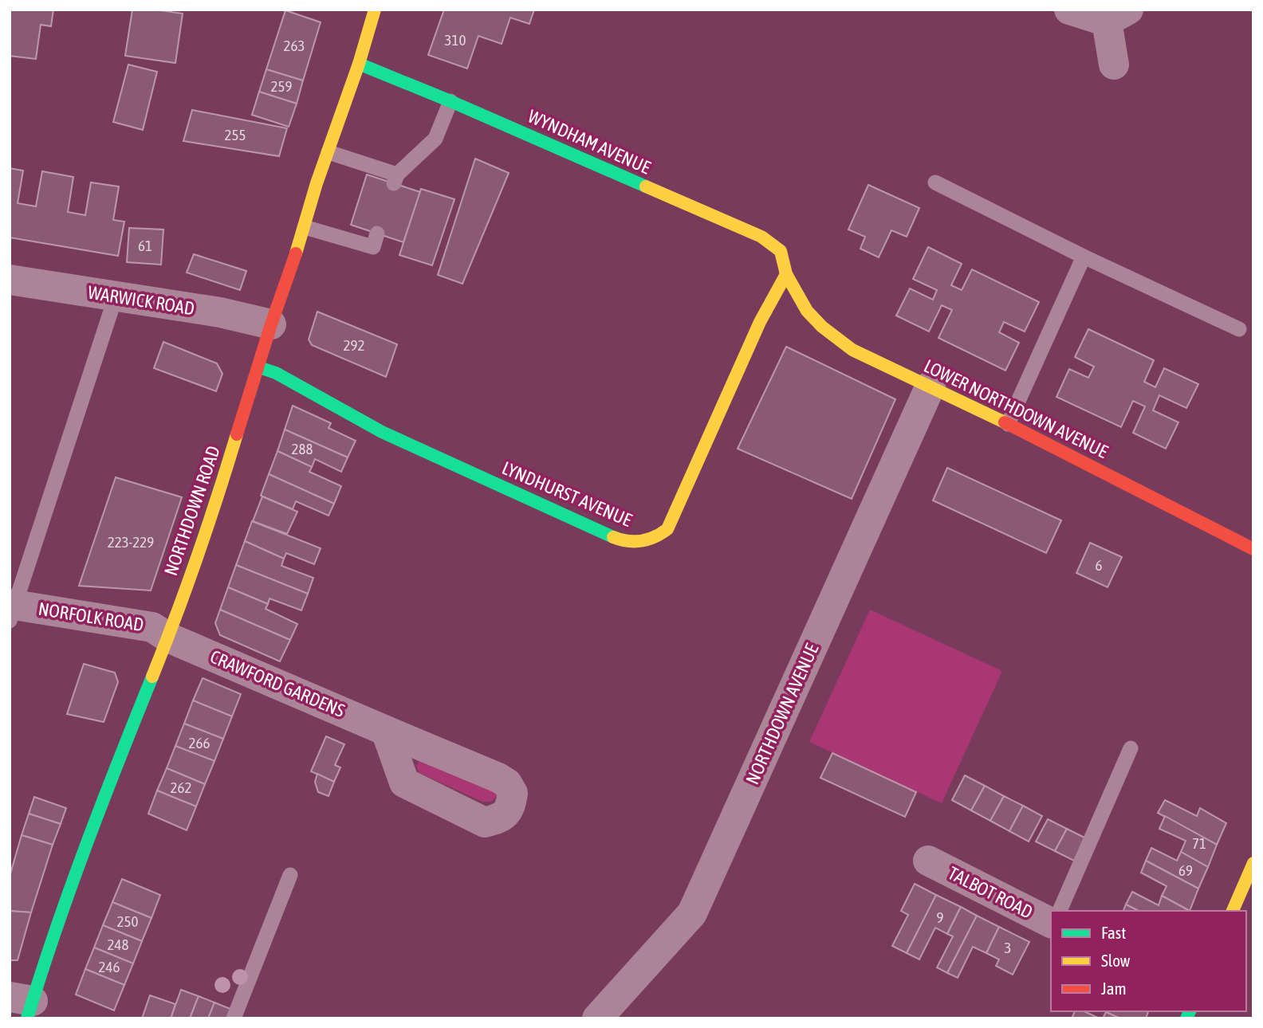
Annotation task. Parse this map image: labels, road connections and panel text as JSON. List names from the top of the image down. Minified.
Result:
{"streets":{"street":["WYNDHAM AVENUE","WARWICK ROAD","LOWER NORTHDOWN AVENUE","LYNDHURST AVENUE","NORTHDOWN ROAD","NORFOLK ROAD","CRAWFORD GARDENS","NORTHDOWN AVENUE","TALBOT ROAD"]},"crossings":[["WYNDHAM AVENUE","LOWER NORTHDOWN AVENUE"],["WYNDHAM AVENUE","LYNDHURST AVENUE"],["WYNDHAM AVENUE","NORTHDOWN ROAD"],["WARWICK ROAD","NORTHDOWN ROAD"],["LOWER NORTHDOWN AVENUE","LYNDHURST AVENUE"],["LOWER NORTHDOWN AVENUE","NORTHDOWN AVENUE"],["LYNDHURST AVENUE","NORTHDOWN ROAD"],["NORTHDOWN ROAD","NORFOLK ROAD"],["NORTHDOWN ROAD","CRAWFORD GARDENS"],["NORFOLK ROAD","CRAWFORD GARDENS"]],"house_numbers":["310","263","259","255","61","292","288","223-229","6","266","262","71","69","9","250","248","3","246"],"legend":["Fast","Slow","Jam"]}
